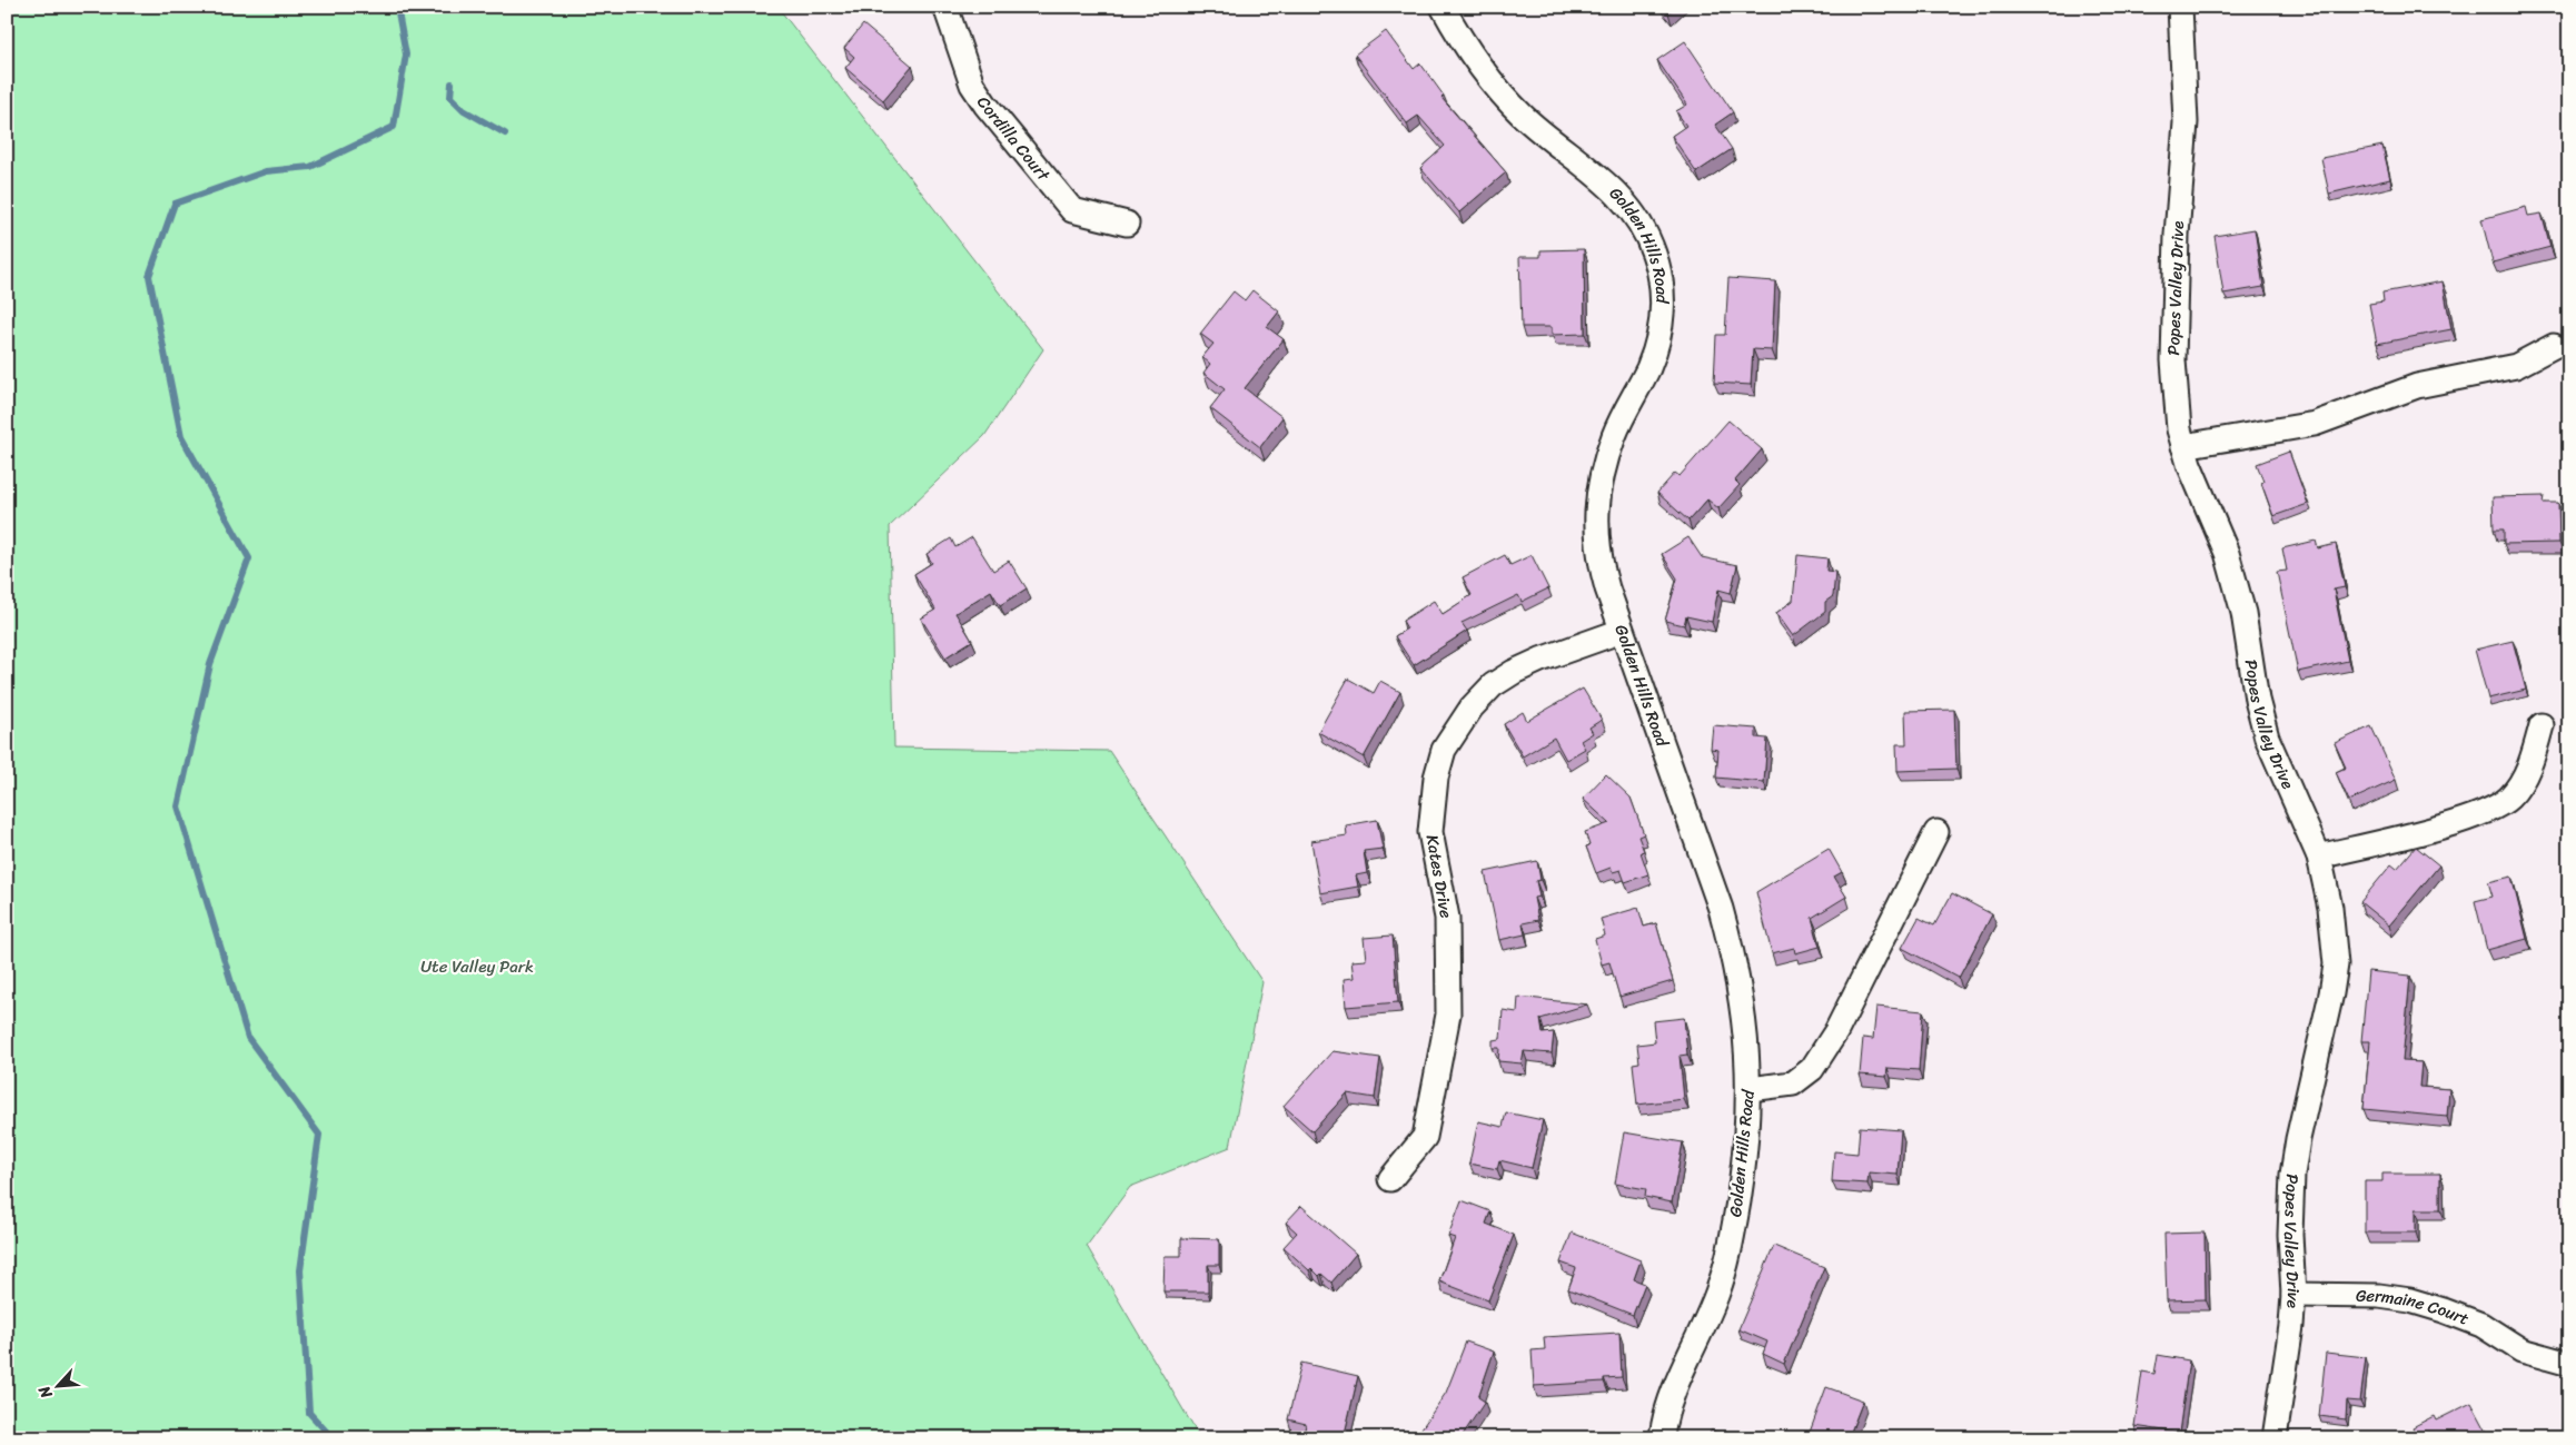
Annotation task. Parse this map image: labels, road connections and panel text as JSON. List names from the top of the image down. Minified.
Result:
{"streets":{"street":["Cordilla Court","Golden Hills Road","Popes Valley Drive","Kates Drive","Germaine Court"]},"crossings":[["Golden Hills Road","Kates Drive"],["Popes Valley Drive","Germaine Court"]],"parks":["Ute Valley Park"],"north":"bottom left"}
